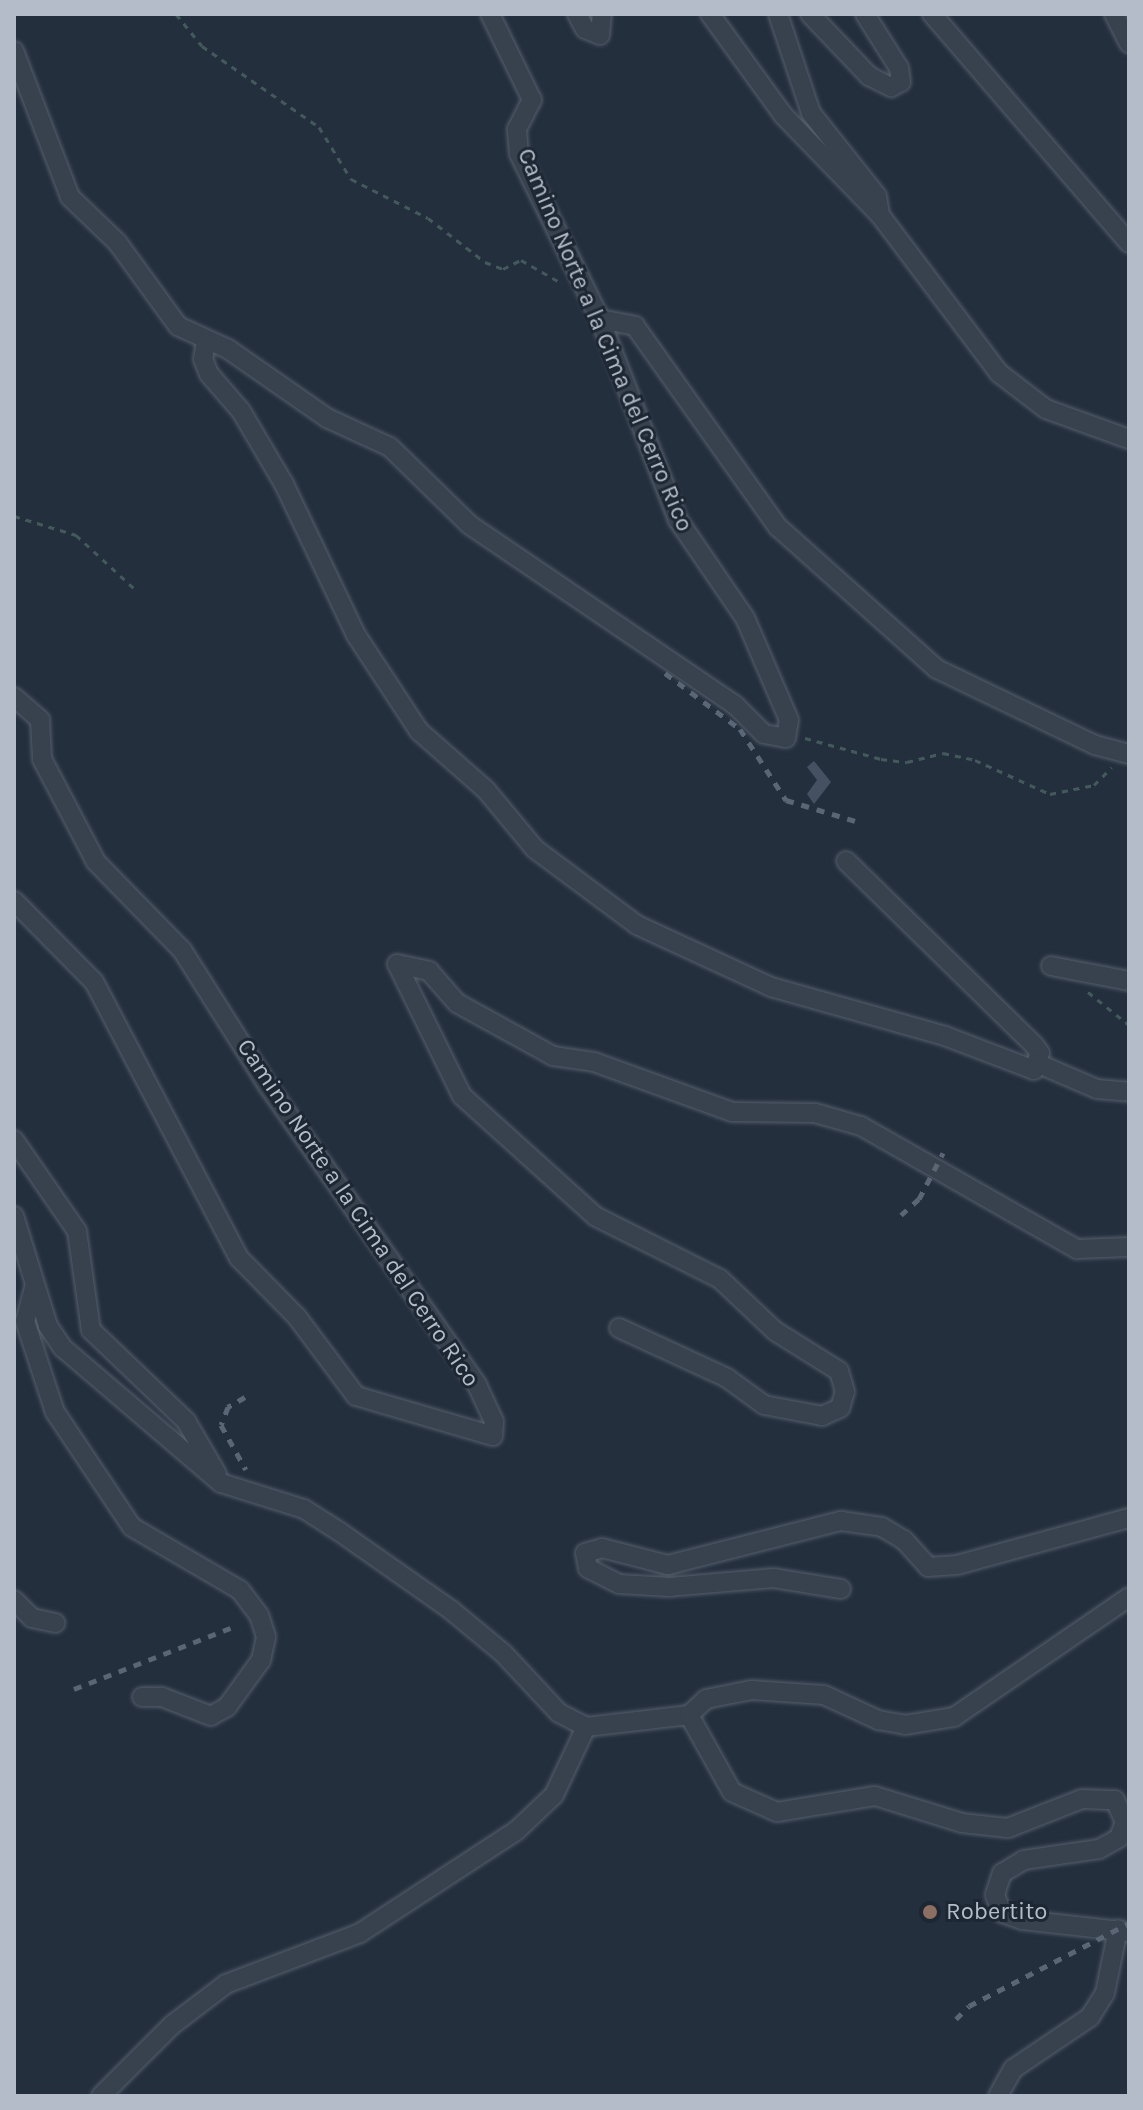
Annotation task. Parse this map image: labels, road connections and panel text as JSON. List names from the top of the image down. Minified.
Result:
{"streets":{"lane":["Camino Norte a la Cima del Cerro Rico"]},"places":["Robertito"]}
